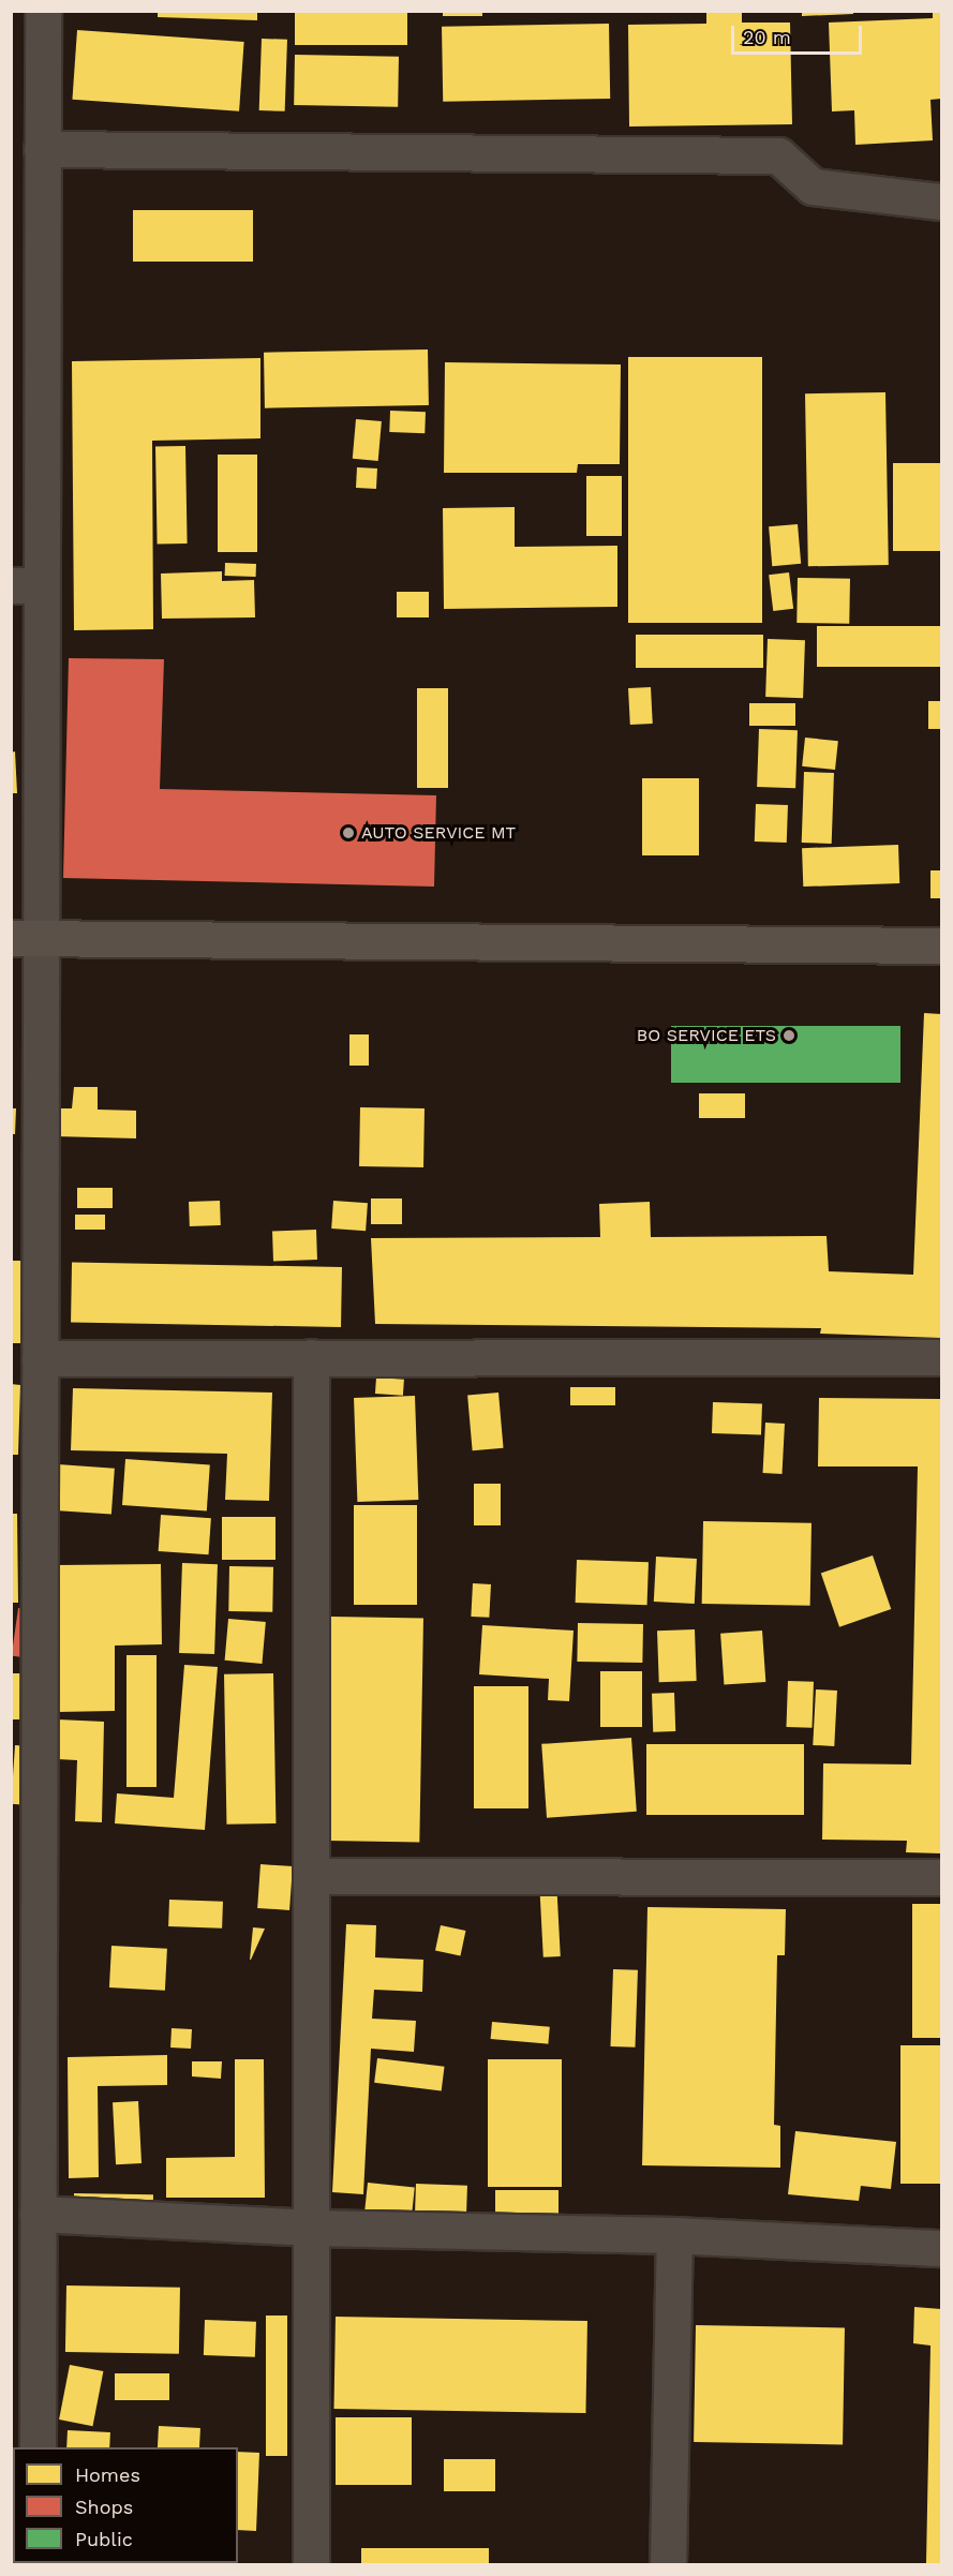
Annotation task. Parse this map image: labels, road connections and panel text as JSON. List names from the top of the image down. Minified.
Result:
{"places":["AUTO SERVICE MT","BO SERVICE ETS"],"legend":["Homes","Shops","Public"],"scale_bar":"20 m"}
